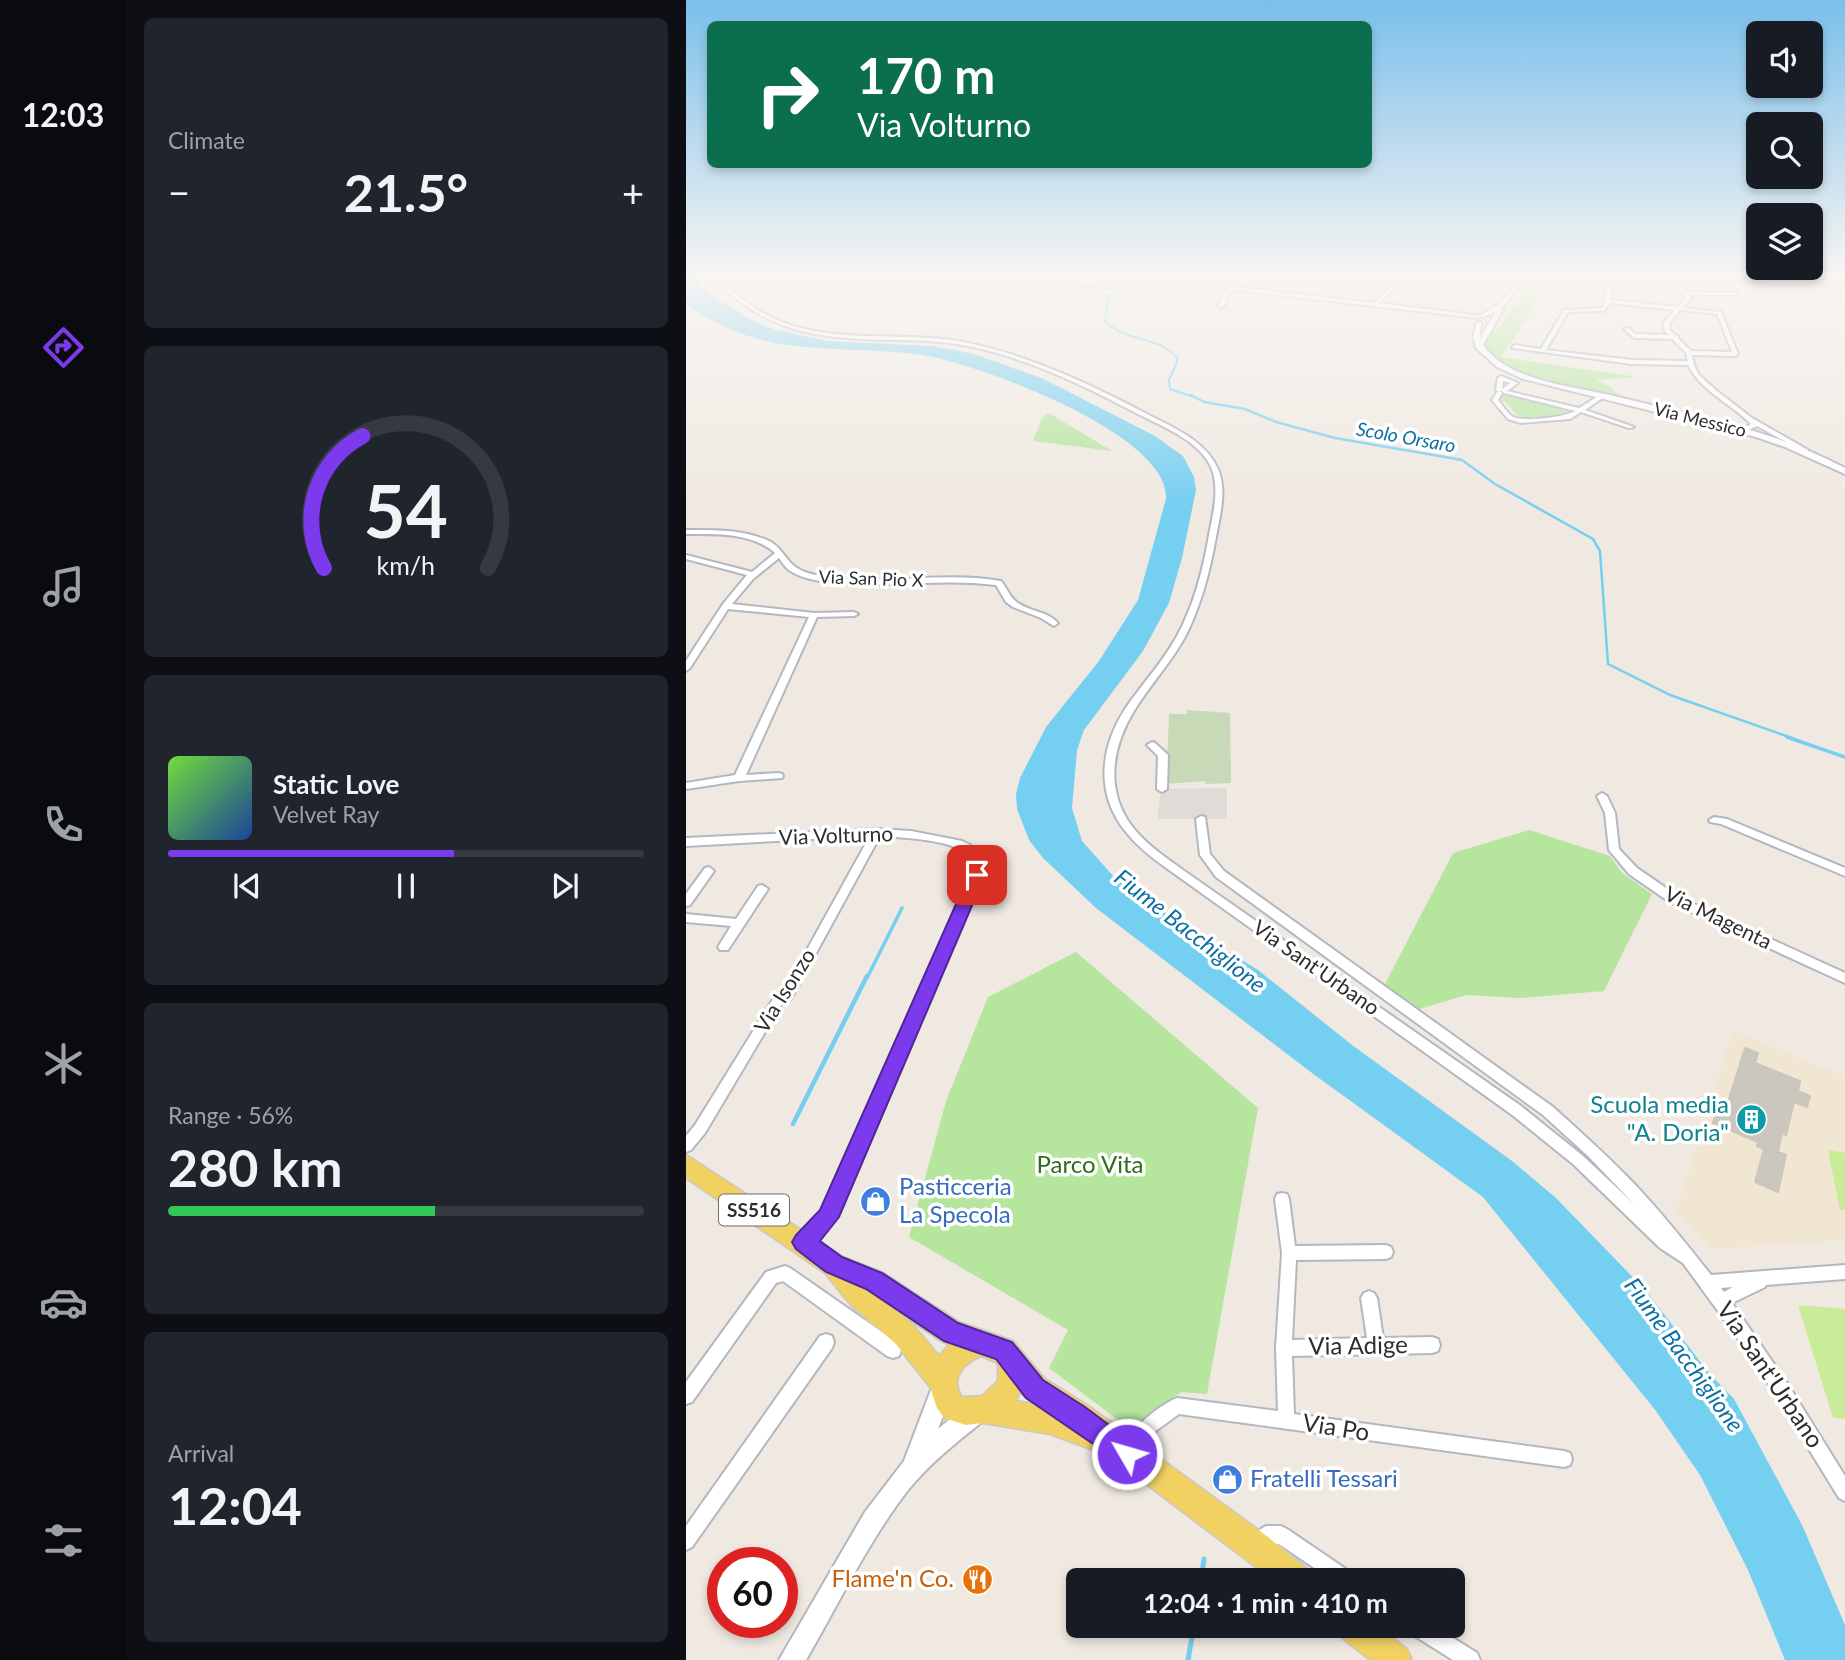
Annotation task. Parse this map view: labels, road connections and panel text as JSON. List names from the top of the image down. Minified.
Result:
{"streets":{"main road":["SS516"],"street":["Via Messico","Via San Pio X","Via Volturno","Via Magenta","Via Sant'Urbano","Via Isonzo","Via Adige","Via Po"]},"crossings":[["Via Volturno","Via Isonzo"],["Via Volturno","SS516"],["SS516","Via Po"]],"water":["Scolo Orsaro","Fiume Bacchiglione"],"parks":["Parco Vita"],"places":{"building":["Scuola media \"A. Doria\""],"shop":["Pasticceria La Specola","Fratelli Tessari"],"restaurant":["Flame'n Co."]},"page":{"tabs":"12:03","tile":["Climate",["Range · 56%","280 km"],["Arrival","12:04"]],"turn":["170 m","Via Volturno"],"heat":["−","21.5°","+"],"song":["Static Love","Velvet Ray"],"limit":"60","trip":"12:04 · 1 min · 410 m","gauge":["54","km/h"]}}
